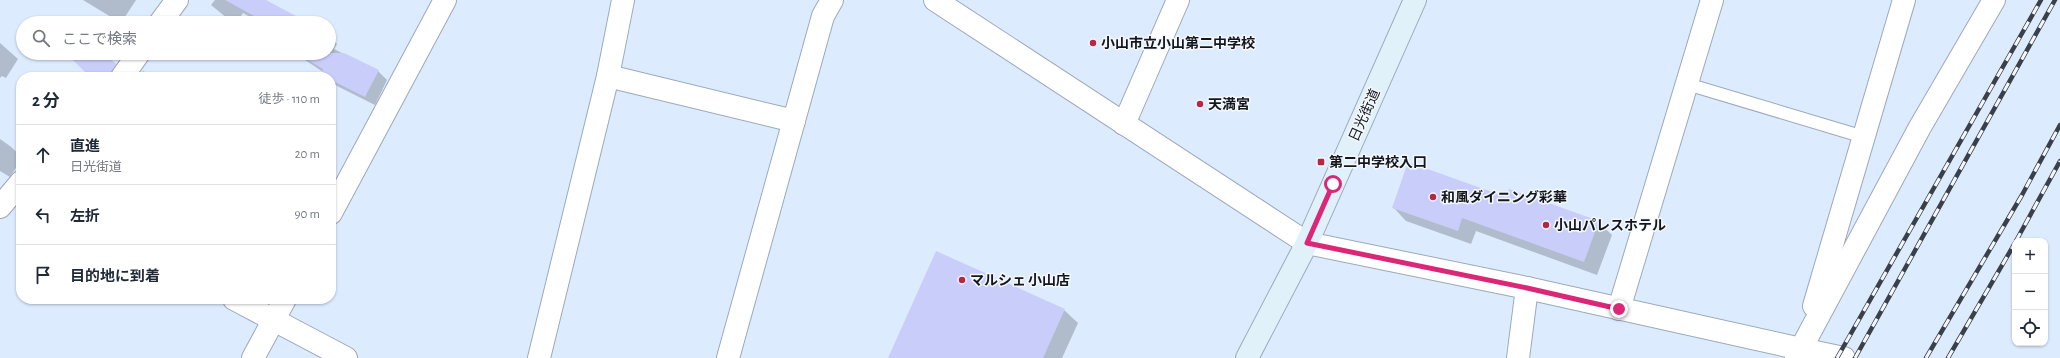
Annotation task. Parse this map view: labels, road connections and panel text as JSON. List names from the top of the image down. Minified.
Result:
{"streets":{"main road":["日光街道"]},"places":{"other":["小山市立小山第二中学校","天満宮","和風ダイニング彩華","小山パレスホテル","マルシェ 小山店"],"transit":["第二中学校入口"]},"page":{"search":"ここで検索","heading":["2 分","徒歩 · 110 m"],"list":[["直進","日光街道","20 m"],["左折","90 m"],"目的地に到着"],"map_buttons":["+","−"]}}
